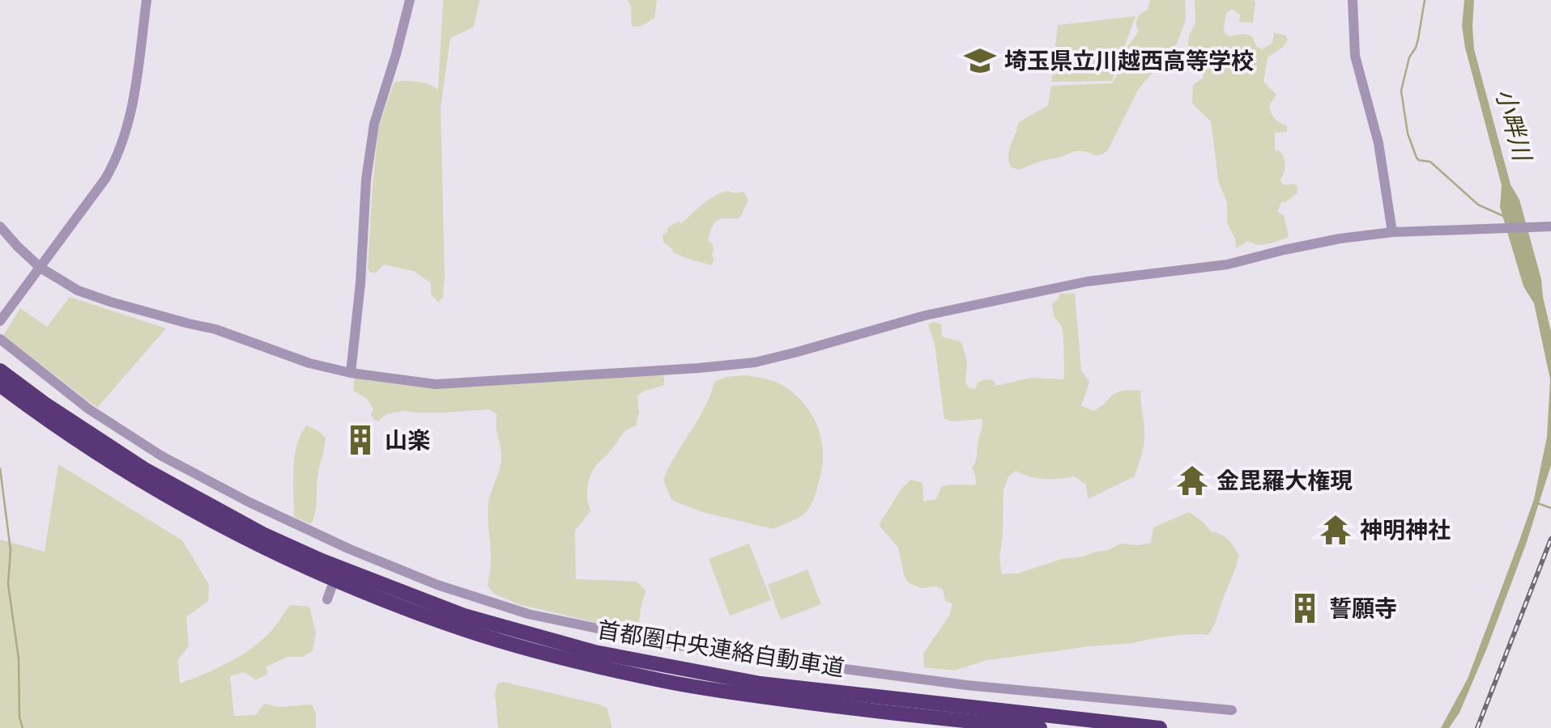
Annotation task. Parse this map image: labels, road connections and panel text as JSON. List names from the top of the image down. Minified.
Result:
{"streets":{"highway":["首都圏中央連絡自動車道"]},"water":["小畔川"],"places":{"school or university":["埼玉県立川越西高等学校"],"building":["山楽","誓願寺"],"temple":["金毘羅大権現","神明神社"]}}
